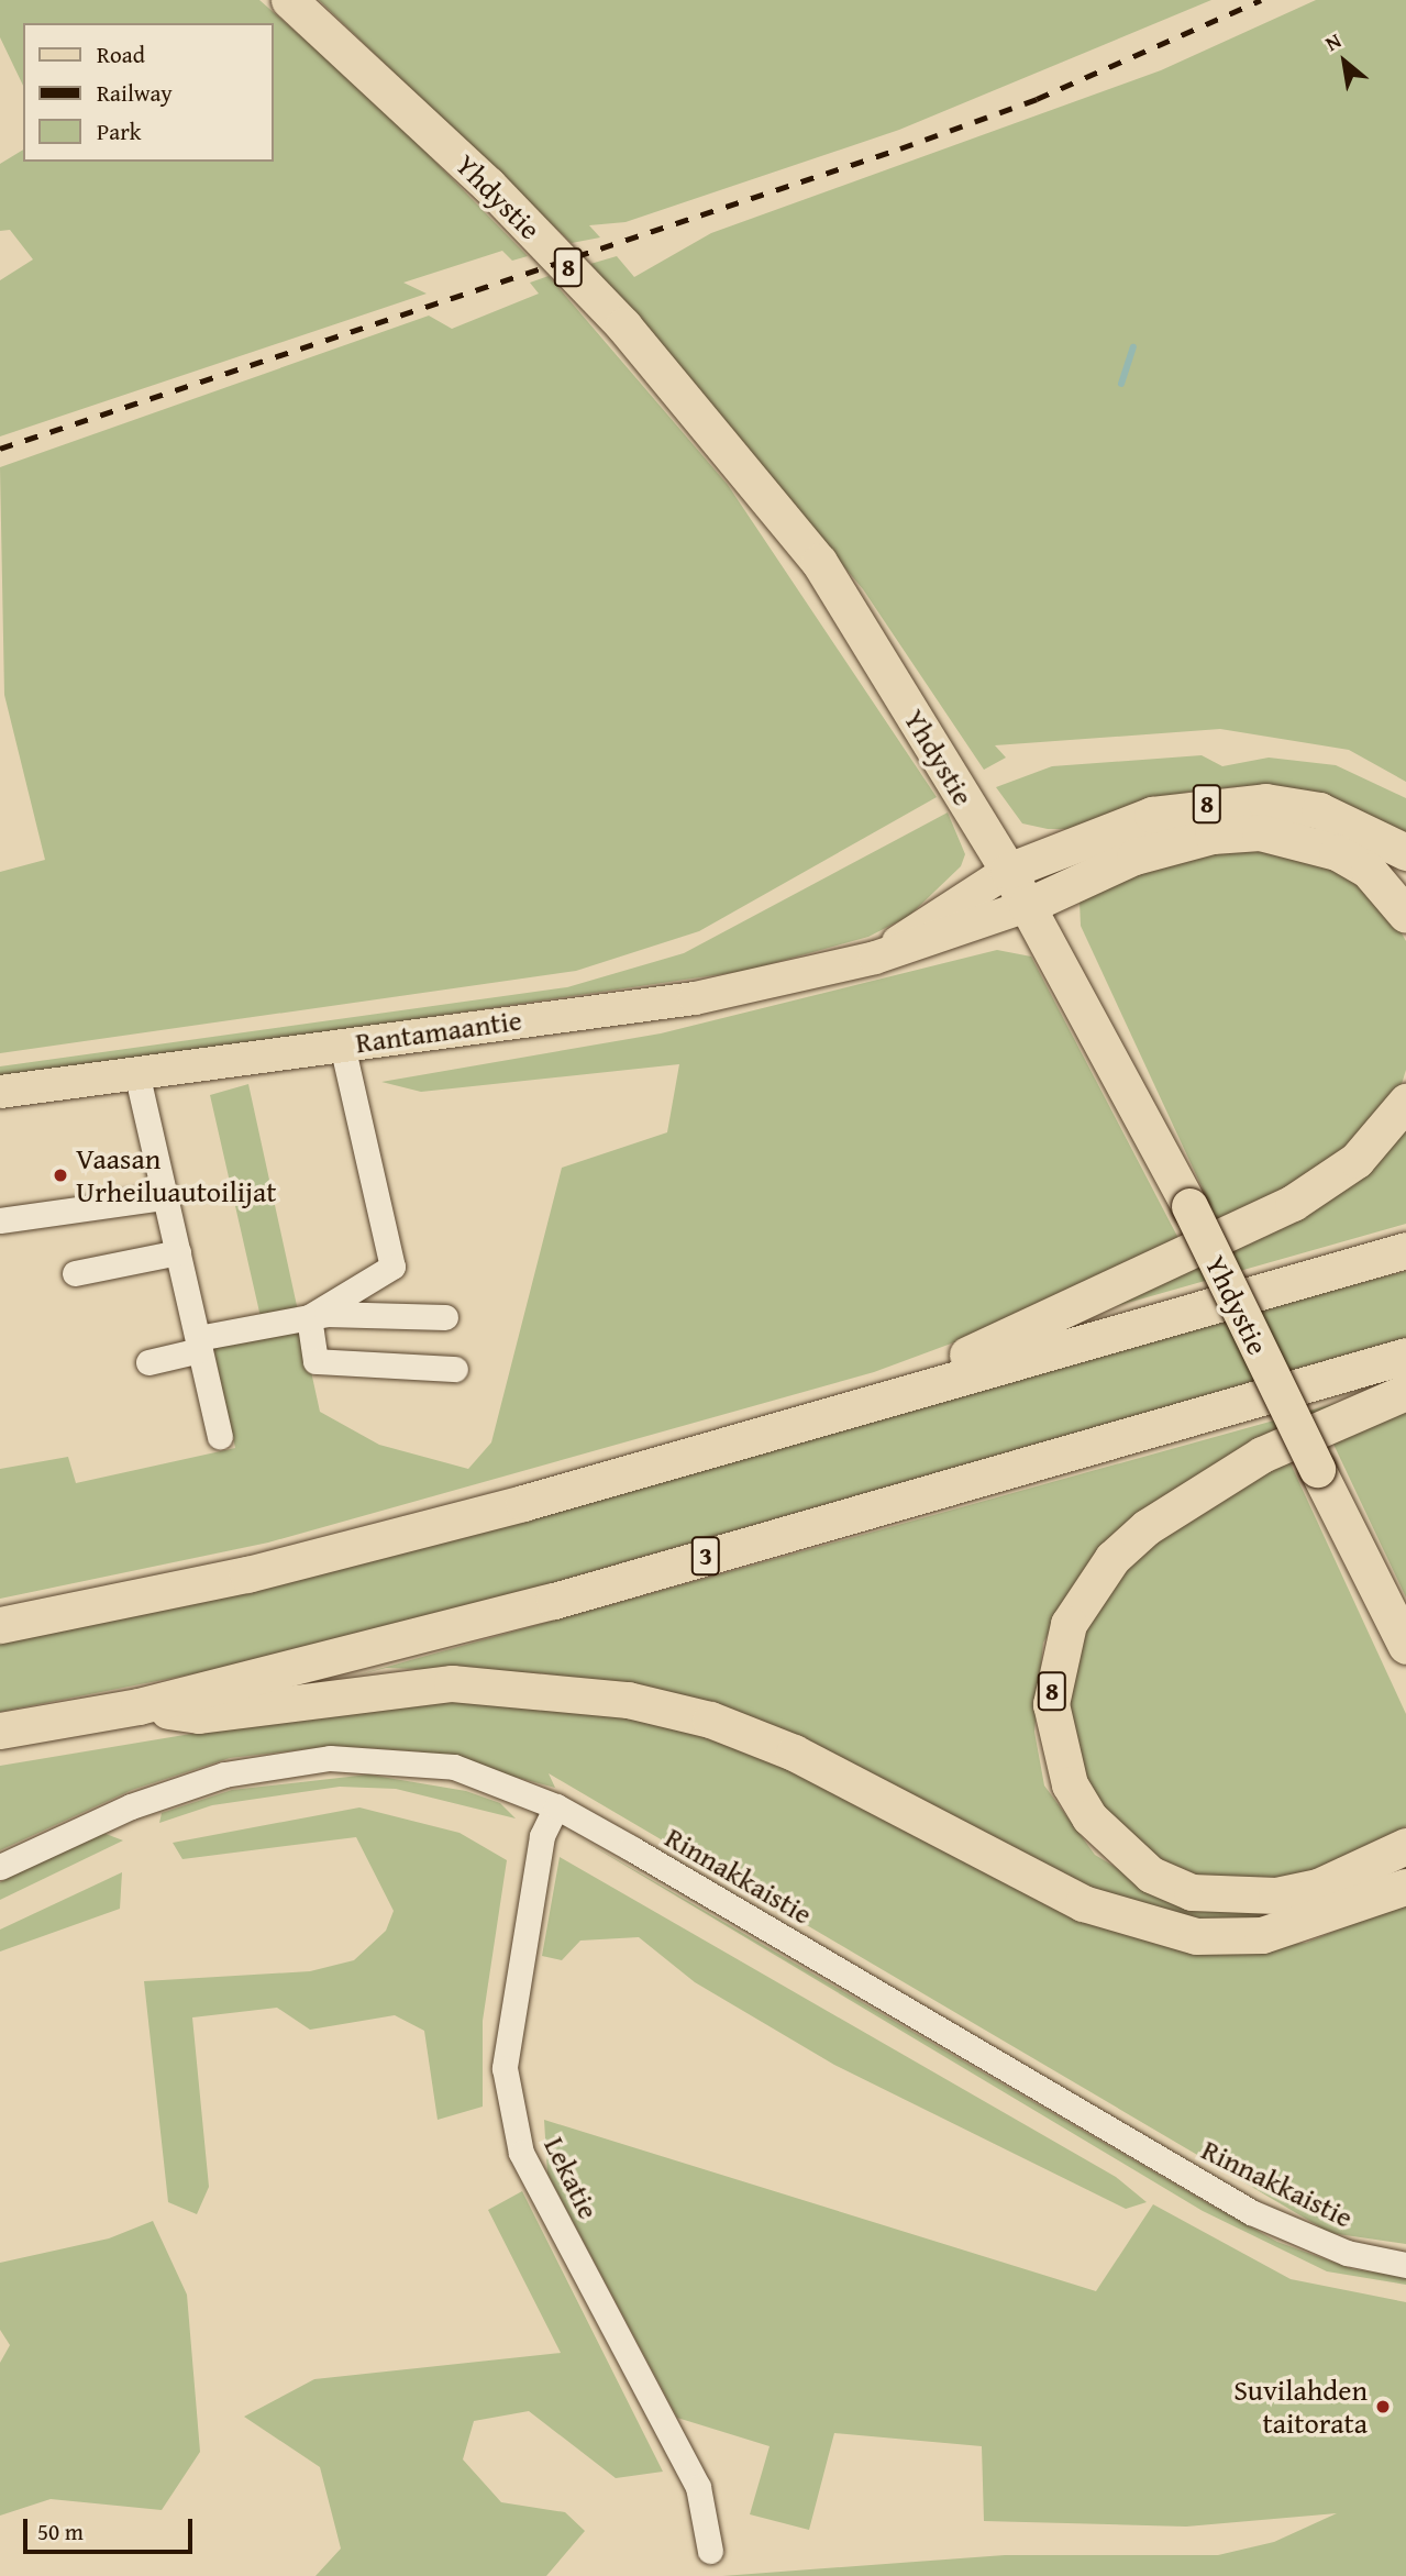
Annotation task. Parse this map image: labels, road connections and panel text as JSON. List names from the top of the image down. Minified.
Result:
{"streets":{"highway":["Yhdystie","8","3"],"main road":["Rantamaantie"],"street":["Rinnakkaistie","Lekatie"]},"crossings":[["Yhdystie","8"],["Yhdystie","Rantamaantie"],["8","Rantamaantie"],["Rinnakkaistie","Lekatie"]],"places":["Vaasan Urheiluautoilijat","Suvilahden taitorata"],"legend":["Road","Railway","Park"],"scale_bar":"50 m","north":"top left"}
